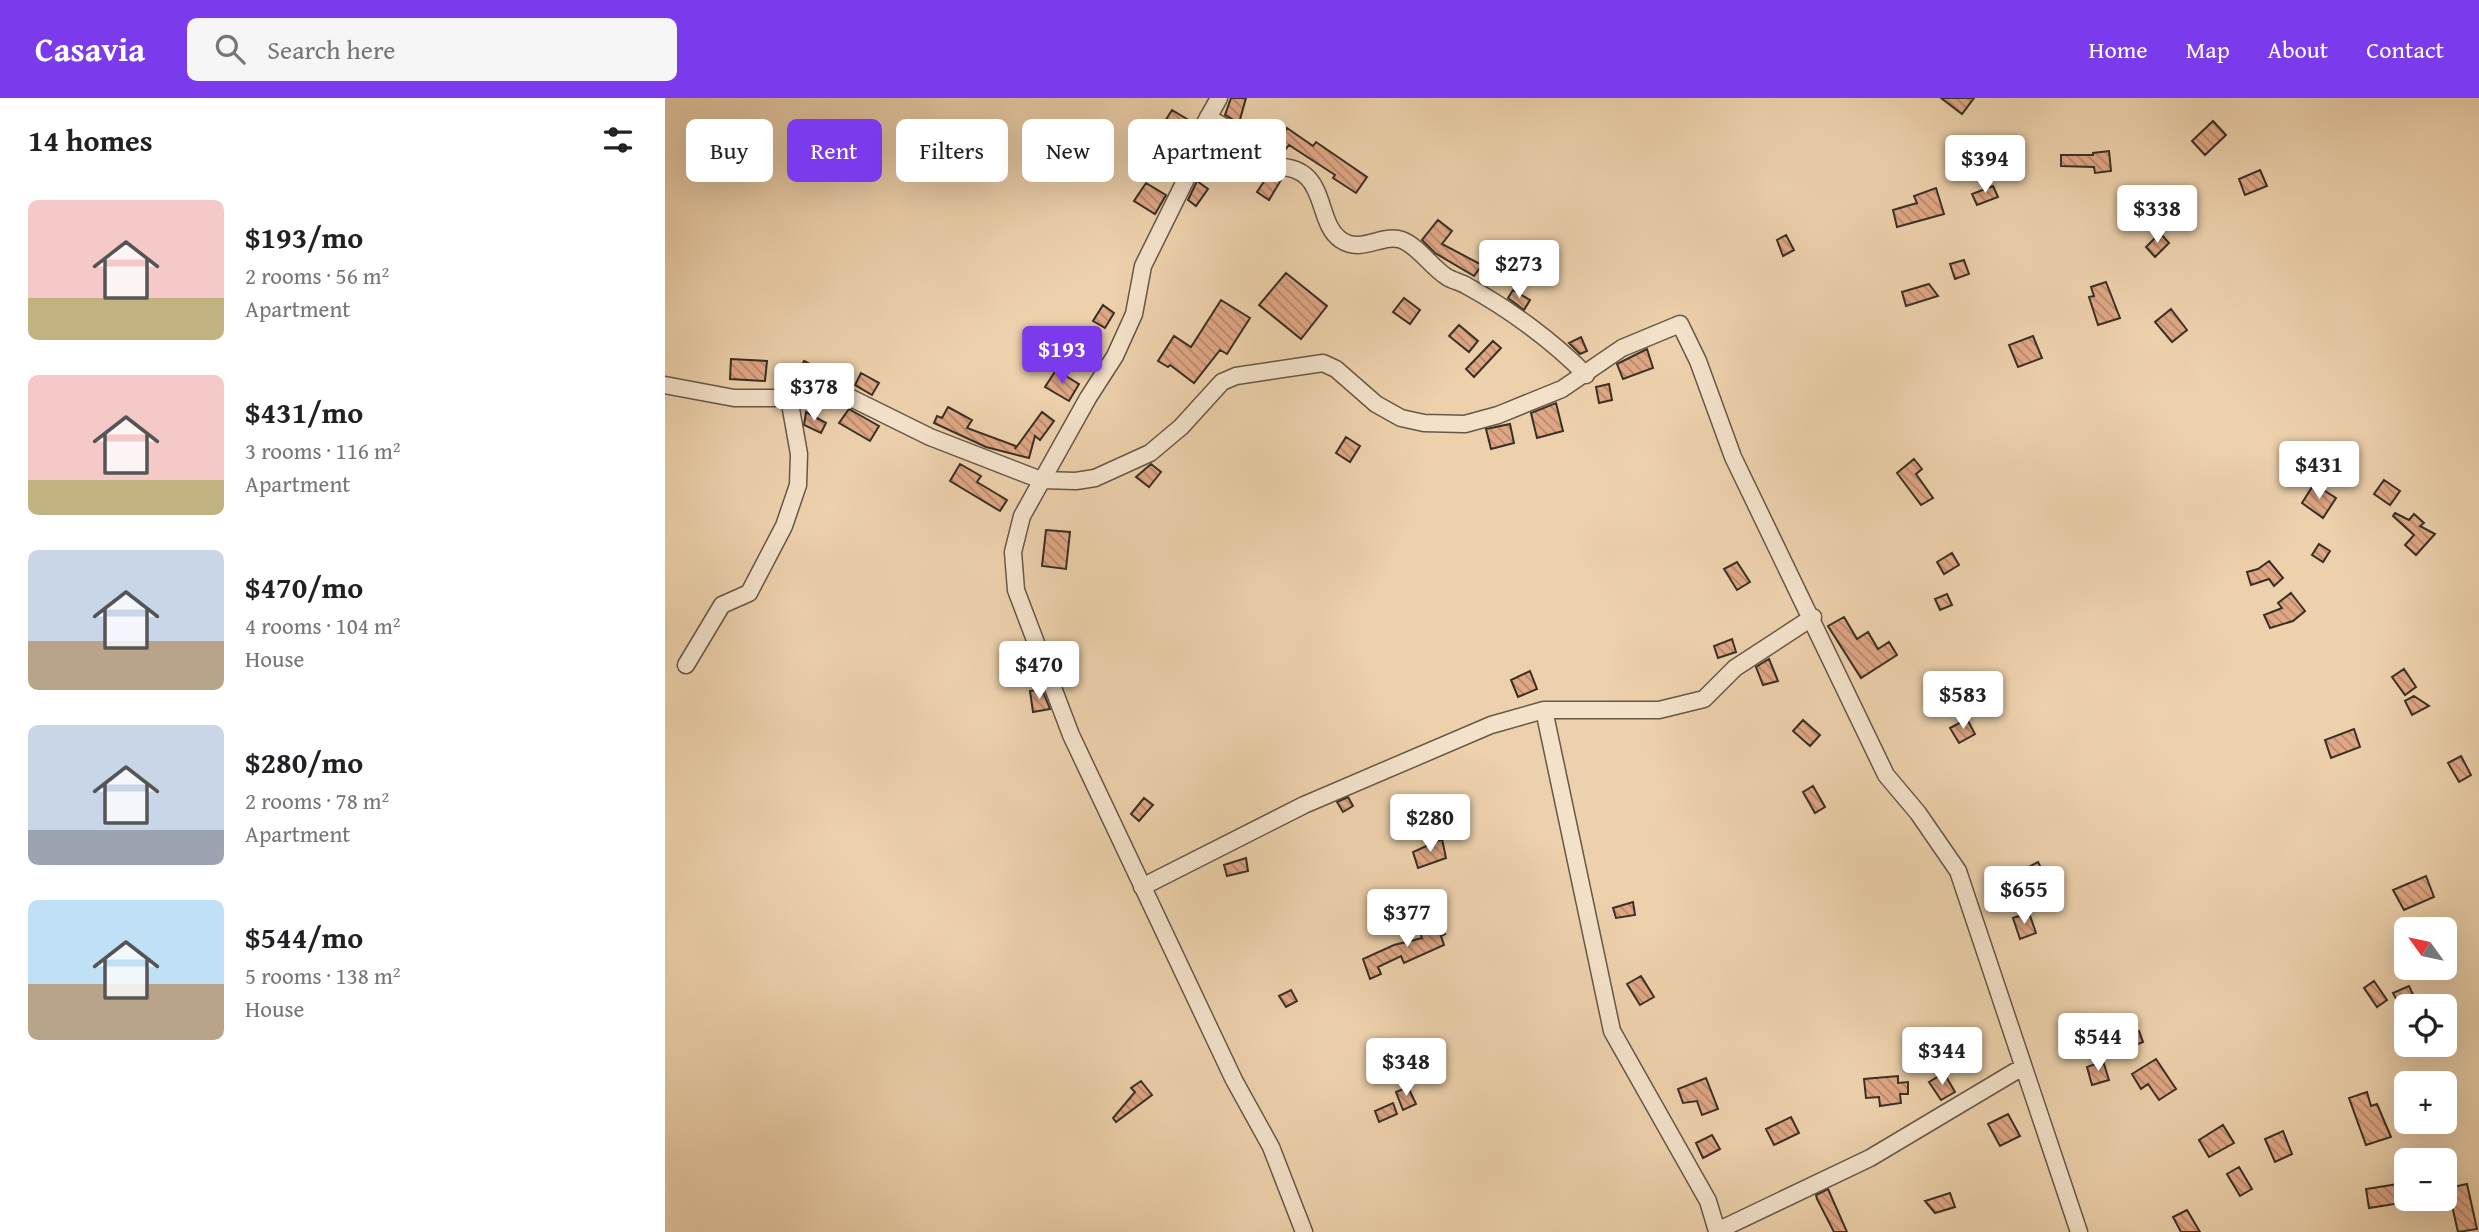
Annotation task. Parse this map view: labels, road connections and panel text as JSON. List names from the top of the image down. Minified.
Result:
{"north":"top left","page":{"header":"Casavia","search":"Search here","nav":["Home","Map","About","Contact"],"heading":"14 homes","chip":["Buy","Rent","Filters","New","Apartment"],"price":["$394","$338","$273","$193","$378","$431","$470","$583","$280","$655","$377","$544","$344","$348"],"list":[{"name":"$193/mo","note":"2 rooms · 56 m² · Apartment"},{"name":"$431/mo","note":"3 rooms · 116 m² · Apartment"},{"name":"$470/mo","note":"4 rooms · 104 m² · House"},{"name":"$280/mo","note":"2 rooms · 78 m² · Apartment"},{"name":"$544/mo","note":"5 rooms · 138 m² · House"}],"map_buttons":["+","−"]}}
